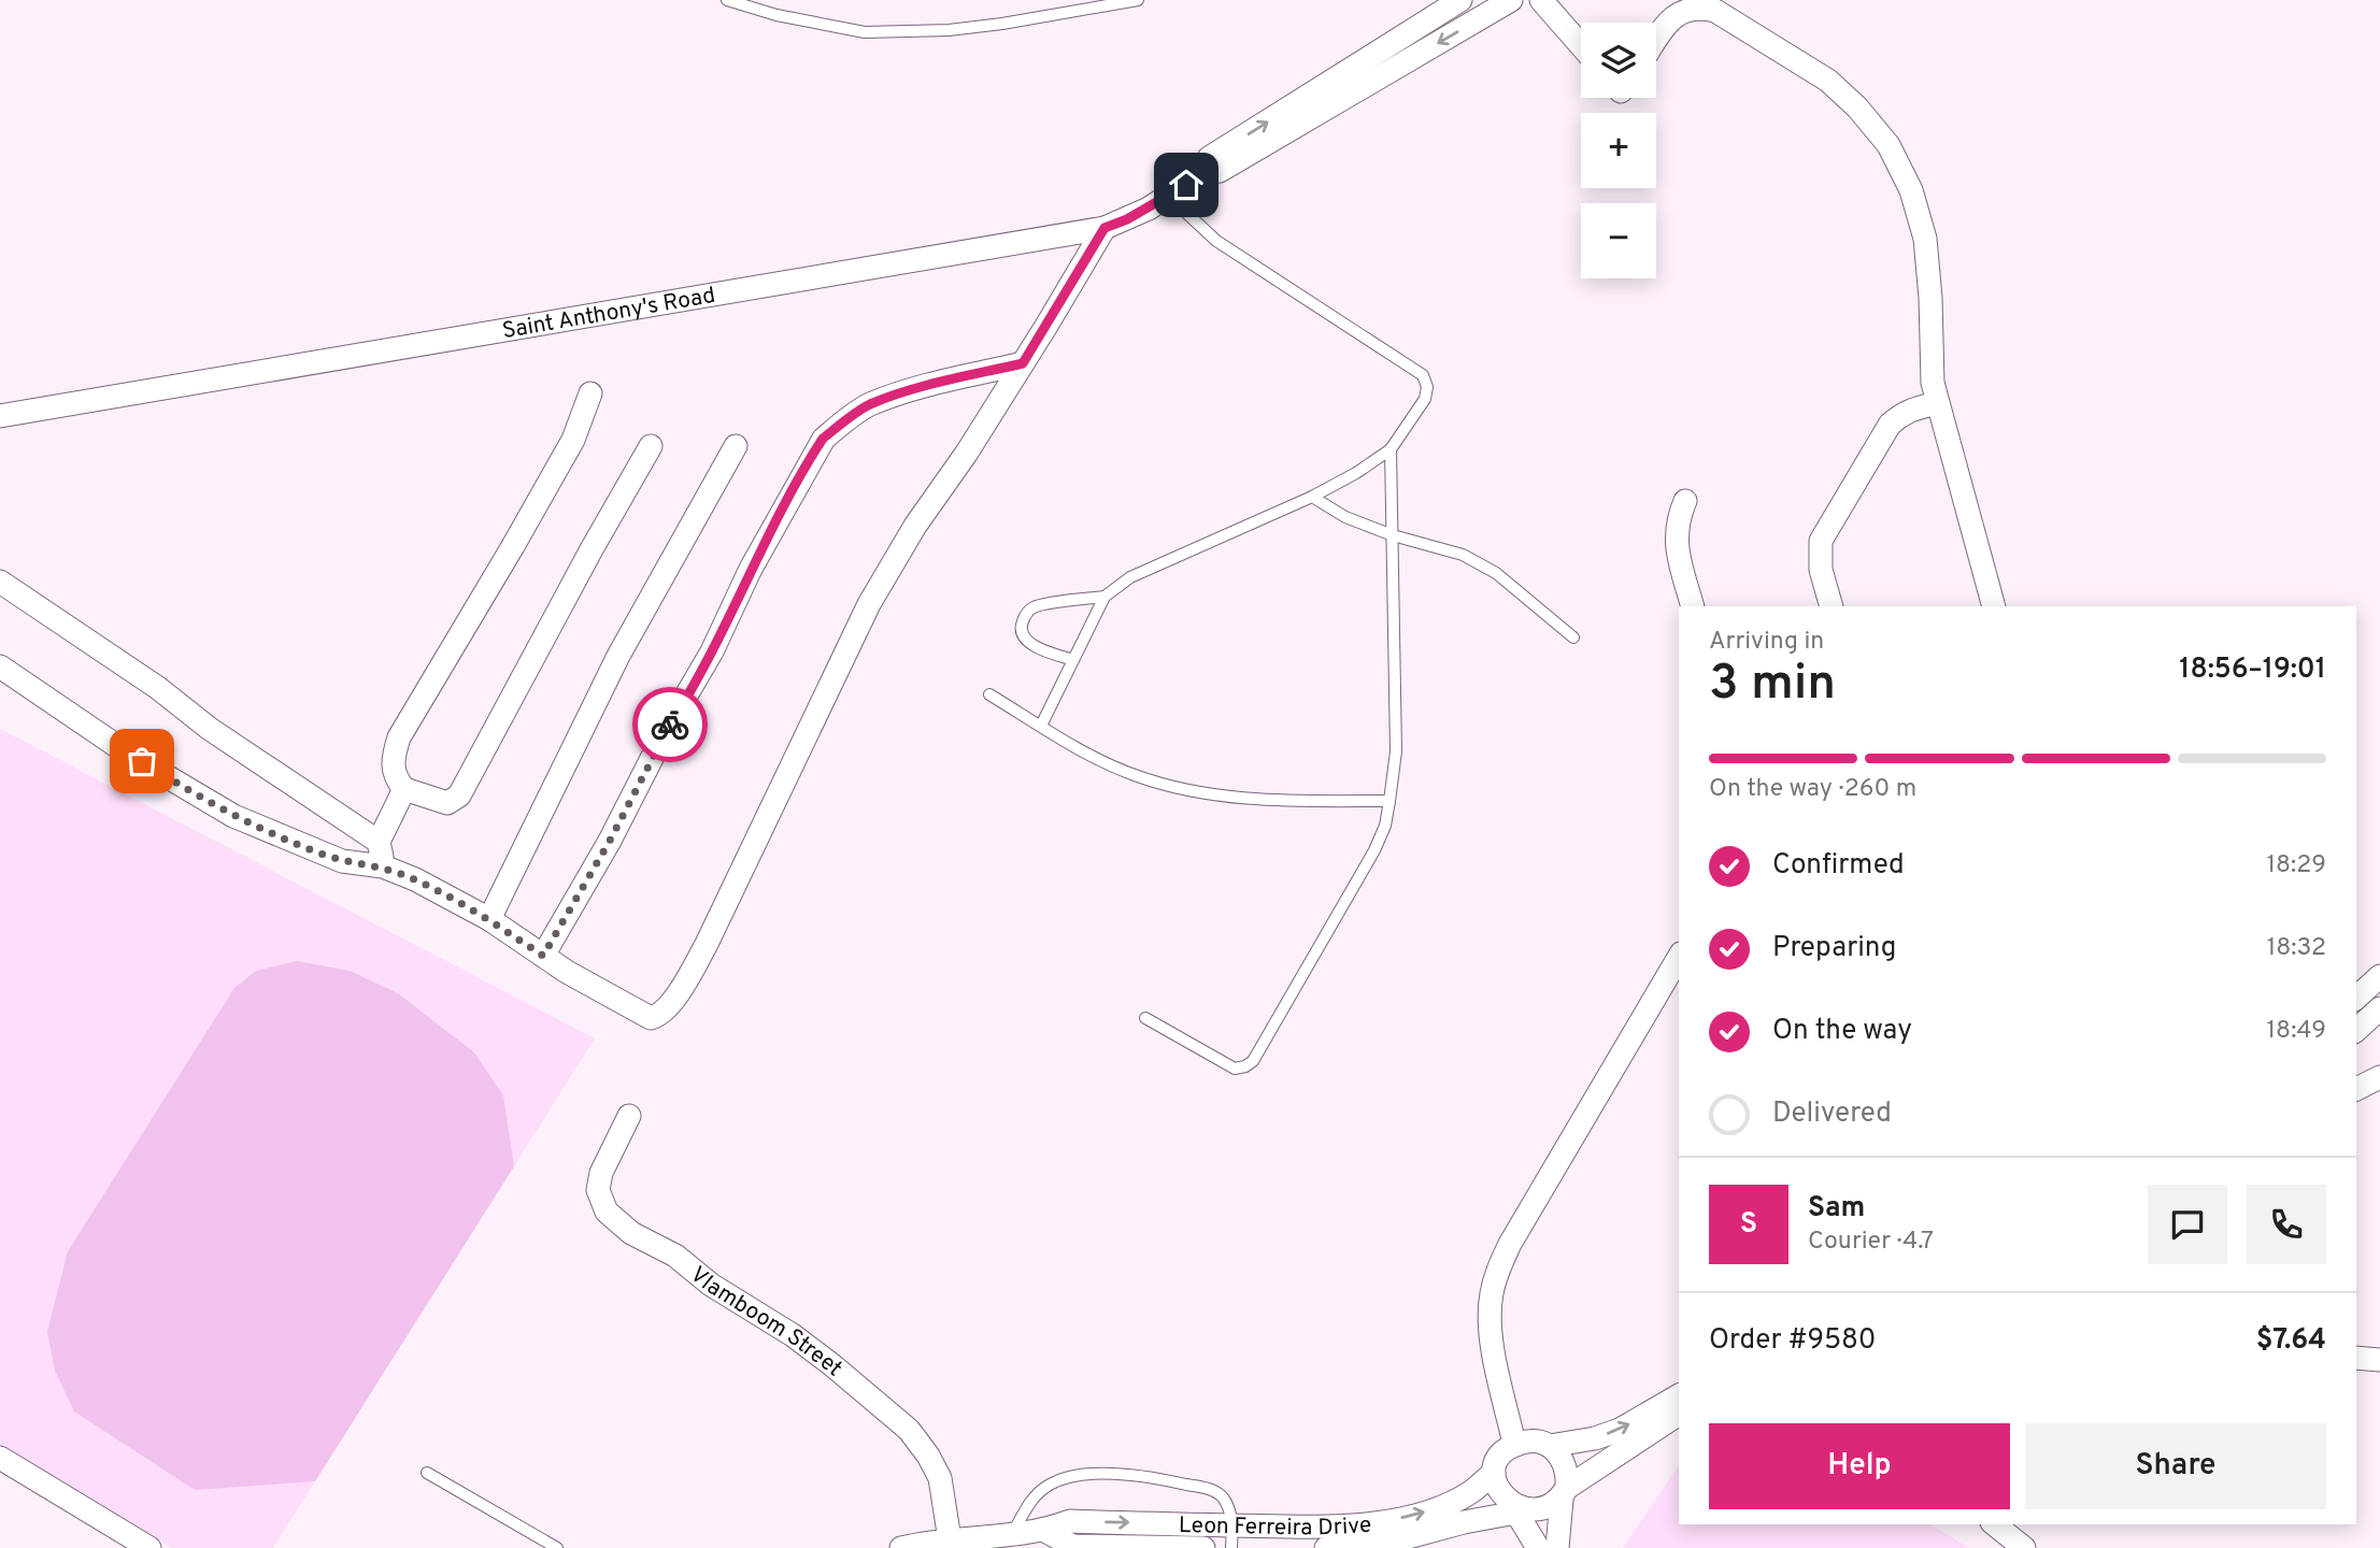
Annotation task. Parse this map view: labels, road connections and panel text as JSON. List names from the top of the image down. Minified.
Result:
{"streets":{"street":["Saint Anthony's Road","Vlamboom Street","Leon Ferreira Drive"]},"crossings":[["Vlamboom Street","Leon Ferreira Drive"]],"page":{"map_buttons":["+","−"],"heading":["3 min","Arriving in","18:56–19:01"],"panel":["Sam","Courier · 4.7","Order #9580","$7.64"],"bar":"On the way · 260 m","list":[["Confirmed","18:29"],["Preparing","18:32"],["On the way","18:49"],"Delivered"],"round":"S","buttons":["Help","Share"]}}
